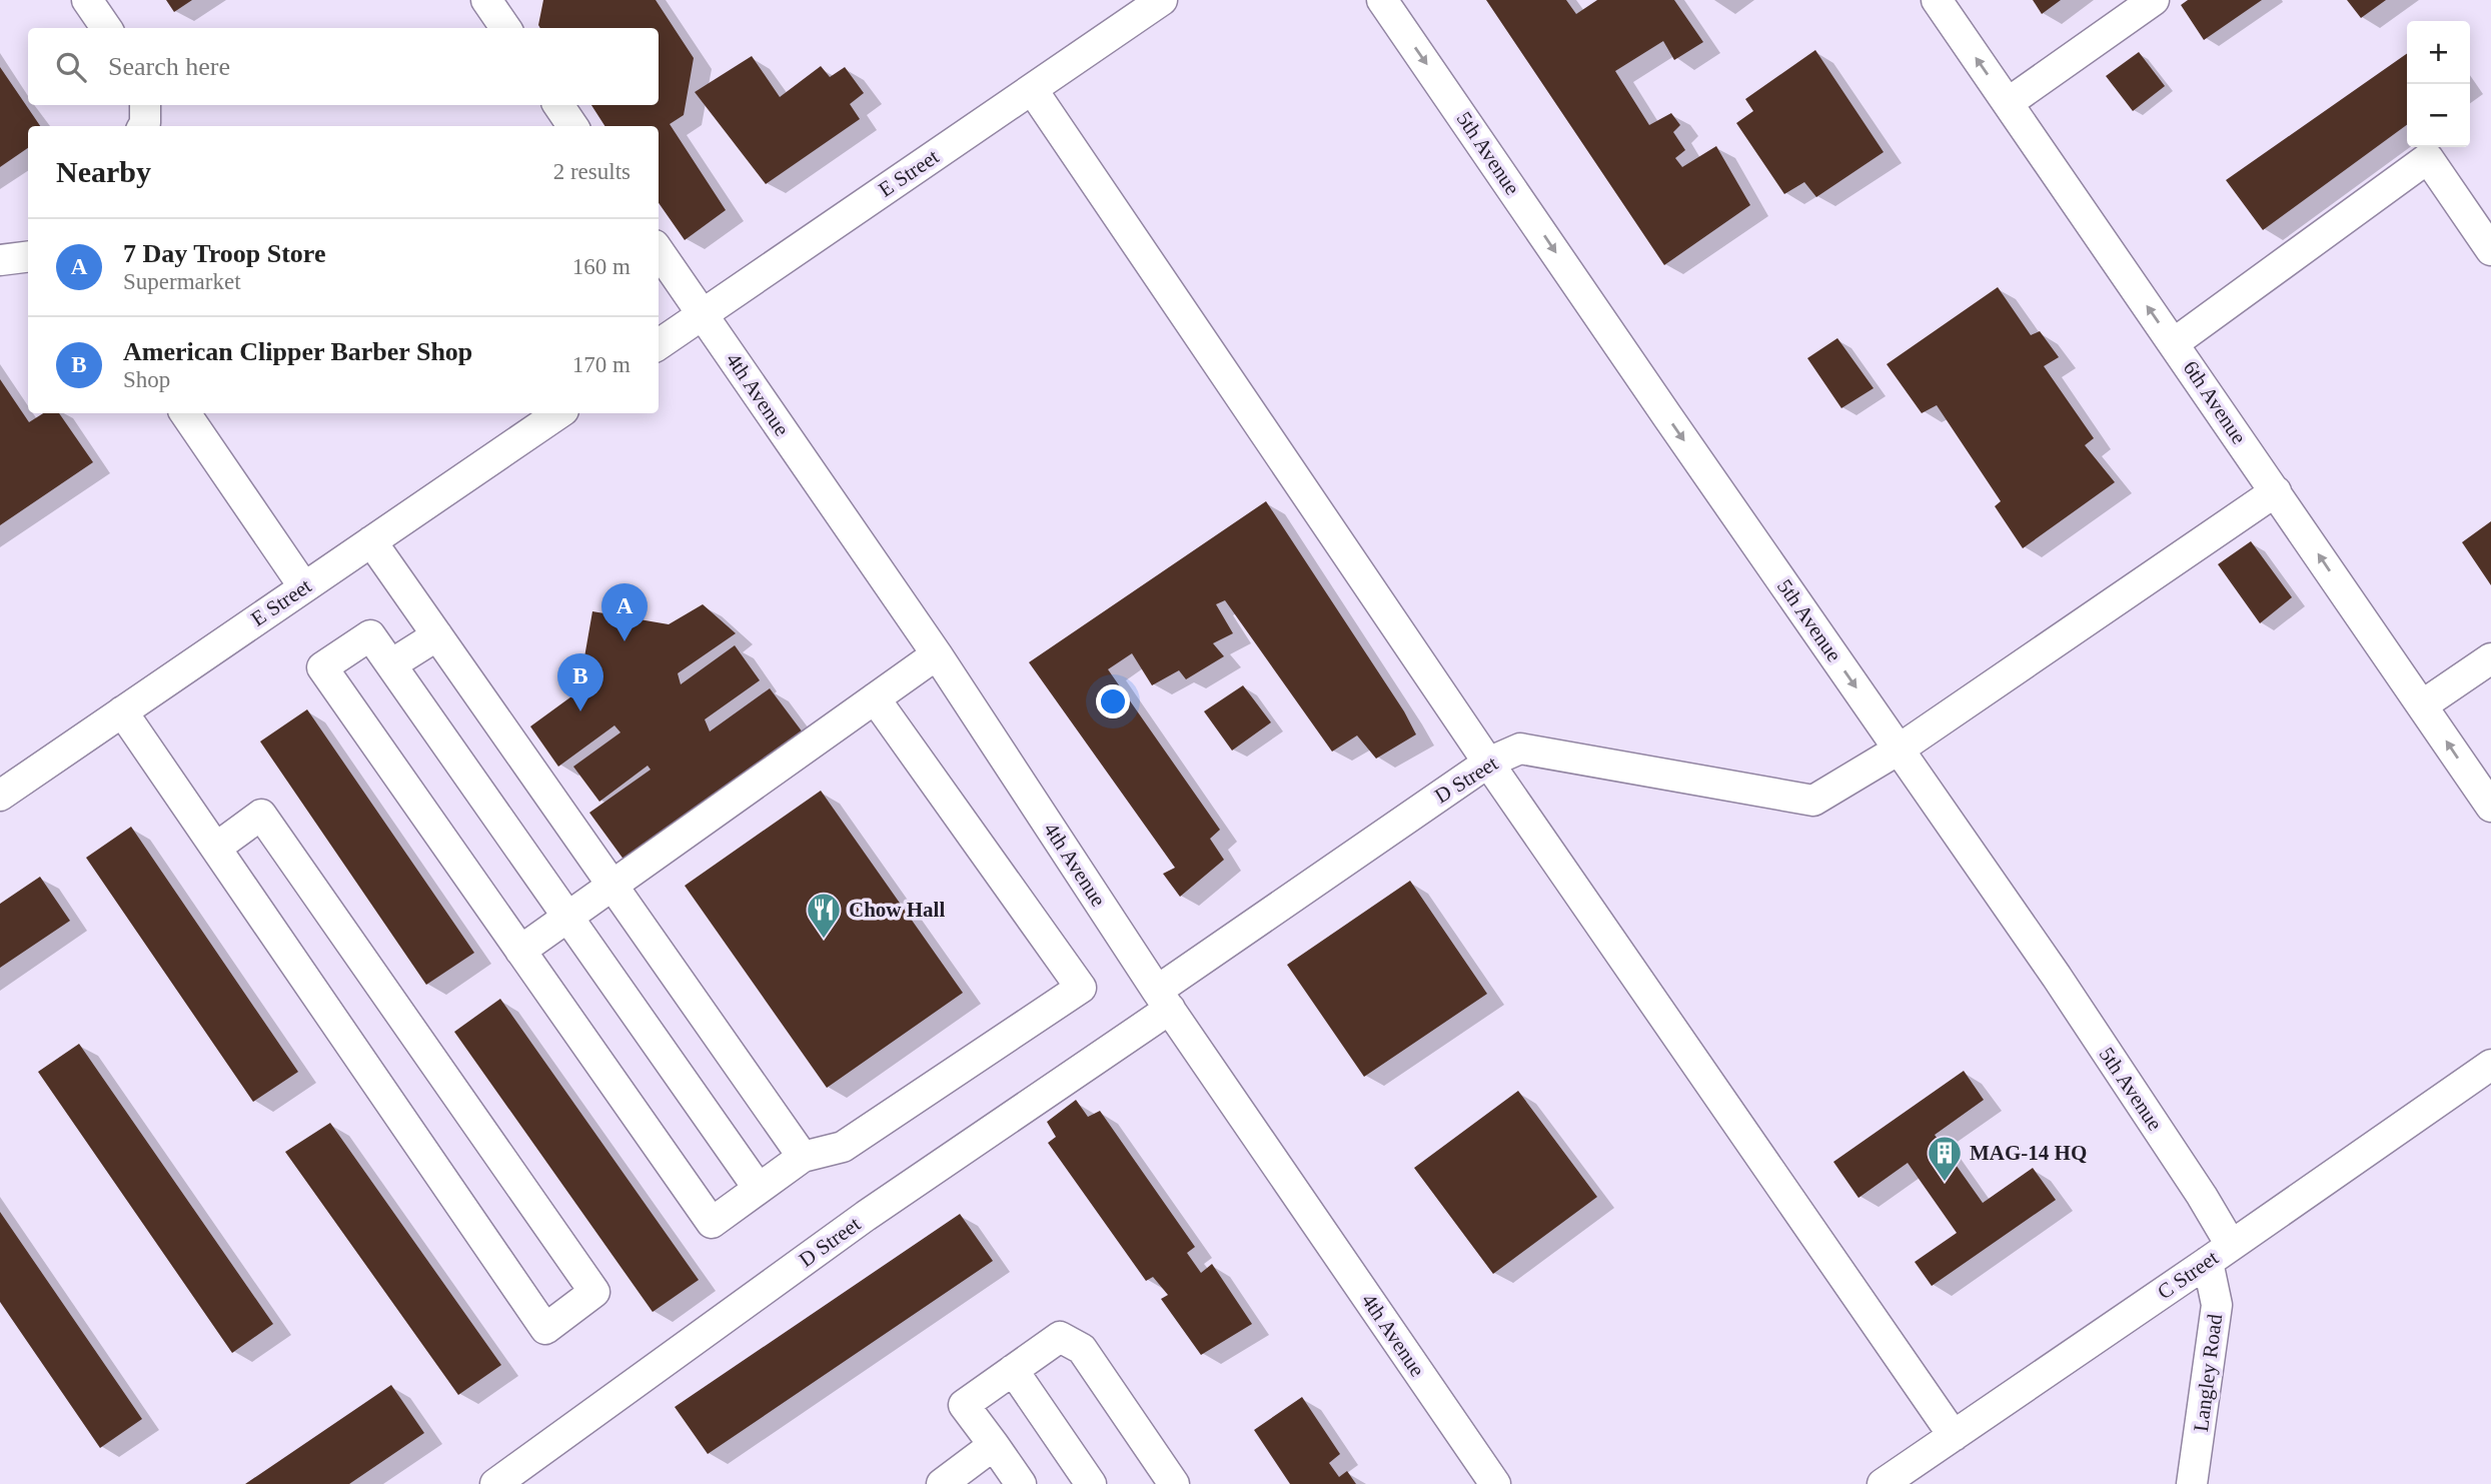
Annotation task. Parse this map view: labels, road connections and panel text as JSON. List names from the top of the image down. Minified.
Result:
{"streets":{"street":["5th Avenue","E Street","4th Avenue","6th Avenue","D Street","C Street","Langley Road"]},"crossings":[["5th Avenue","D Street"],["5th Avenue","C Street"],["5th Avenue","Langley Road"],["E Street","4th Avenue"],["4th Avenue","D Street"],["6th Avenue","D Street"],["C Street","Langley Road"]],"one_way":["5th Avenue","6th Avenue"],"places":{"restaurant":["Chow Hall"],"building":["MAG-14 HQ"]},"page":{"map_buttons":["+","−"],"search":"Search here","heading":["Nearby","2 results"],"list":[{"mark":"A","name":"7 Day Troop Store","note":"Supermarket","value":"160 m"},{"mark":"B","name":"American Clipper Barber Shop","note":"Shop","value":"170 m"}],"pins":["A","B"]}}
